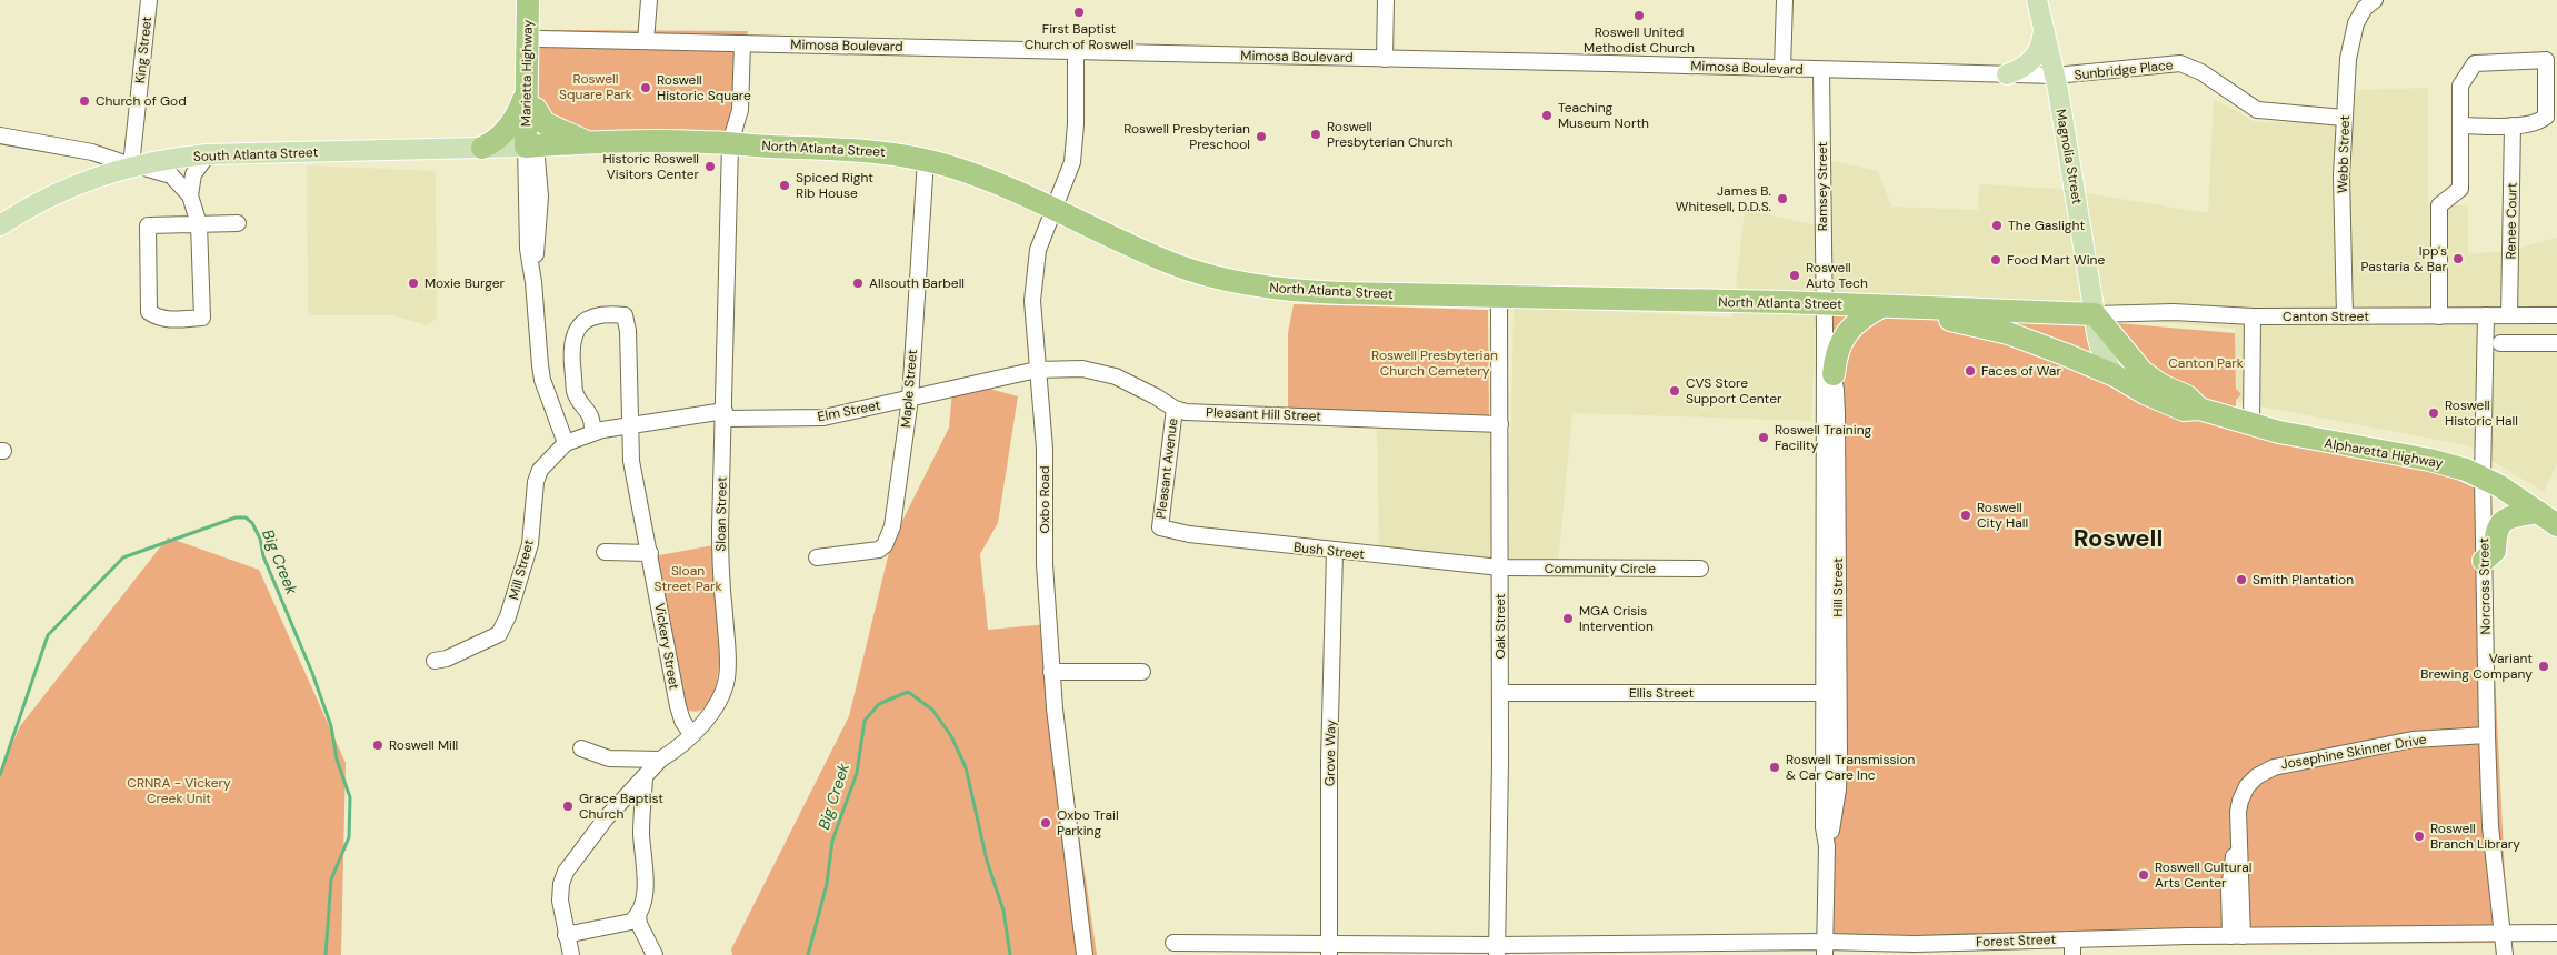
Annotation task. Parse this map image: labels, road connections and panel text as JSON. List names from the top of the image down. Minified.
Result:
{"streets":{"highway":["Marietta Highway","North Atlanta Street","Alpharetta Highway"],"main road":["South Atlanta Street","Magnolia Street"],"street":["Mimosa Boulevard","King Street","Sunbridge Place","Webb Street","Ramsey Street","Renee Court","Canton Street","Maple Street","Elm Street","Pleasant Hill Street","Pleasant Avenue","Oxbo Road","Sloan Street","Bush Street","Community Circle","Mill Street","Norcross Street","Hill Street","Oak Street","Vickery Street","Ellis Street","Josephine Skinner Drive","Grove Way","Forest Street"]},"crossings":[["Mimosa Boulevard","Sunbridge Place"],["Mimosa Boulevard","Marietta Highway"],["Mimosa Boulevard","Magnolia Street"],["Mimosa Boulevard","Ramsey Street"],["Mimosa Boulevard","Oxbo Road"],["Mimosa Boulevard","Sloan Street"],["King Street","South Atlanta Street"],["Sunbridge Place","Webb Street"],["Sunbridge Place","Magnolia Street"],["Marietta Highway","North Atlanta Street"],["Marietta Highway","South Atlanta Street"],["North Atlanta Street","South Atlanta Street"],["North Atlanta Street","Magnolia Street"],["North Atlanta Street","Ramsey Street"],["North Atlanta Street","Canton Street"],["North Atlanta Street","Maple Street"],["North Atlanta Street","Alpharetta Highway"],["North Atlanta Street","Oxbo Road"],["North Atlanta Street","Sloan Street"],["North Atlanta Street","Hill Street"],["North Atlanta Street","Oak Street"],["Webb Street","Canton Street"],["Magnolia Street","Canton Street"],["Magnolia Street","Alpharetta Highway"],["Ramsey Street","Hill Street"],["Renee Court","Canton Street"],["Canton Street","Alpharetta Highway"],["Canton Street","Norcross Street"],["Maple Street","Elm Street"],["Elm Street","Pleasant Hill Street"],["Elm Street","Oxbo Road"],["Elm Street","Sloan Street"],["Elm Street","Mill Street"],["Pleasant Hill Street","Pleasant Avenue"],["Pleasant Hill Street","Oxbo Road"],["Pleasant Hill Street","Oak Street"],["Alpharetta Highway","Norcross Street"],["Pleasant Avenue","Bush Street"],["Sloan Street","Mill Street"],["Sloan Street","Vickery Street"],["Bush Street","Community Circle"],["Bush Street","Oak Street"],["Bush Street","Grove Way"],["Community Circle","Oak Street"],["Mill Street","Vickery Street"],["Norcross Street","Josephine Skinner Drive"],["Norcross Street","Forest Street"],["Hill Street","Ellis Street"],["Hill Street","Forest Street"],["Oak Street","Ellis Street"],["Oak Street","Forest Street"],["Josephine Skinner Drive","Forest Street"],["Grove Way","Forest Street"]],"districts":["Roswell"],"water":["Big Creek"],"parks":["Roswell Square Park","Roswell Presbyterian Church Cemetery","Canton Park","Sloan Street Park","CRNRA - Vickery Creek Unit"],"places":["First Baptist Church of Roswell","Roswell United Methodist Church","Roswell Historic Square","Church of God","Teaching Museum North","Roswell Presbyterian Church","Roswell Presbyterian Preschool","Historic Roswell Visitors Center","Spiced Right Rib House","James B. Whitesell, D.D.S.","The Gaslight","Ipp's Pastaria & Bar","Food Mart Wine","Roswell Auto Tech","Moxie Burger","Allsouth Barbell","Faces of War","CVS Store Support Center","Roswell Historic Hall","Roswell Training Facility","Roswell City Hall","Smith Plantation","MGA Crisis Intervention","Variant Brewing Company","Roswell Mill","Roswell Transmission & Car Care Inc","Grace Baptist Church","Oxbo Trail Parking","Roswell Branch Library","Roswell Cultural Arts Center"]}
